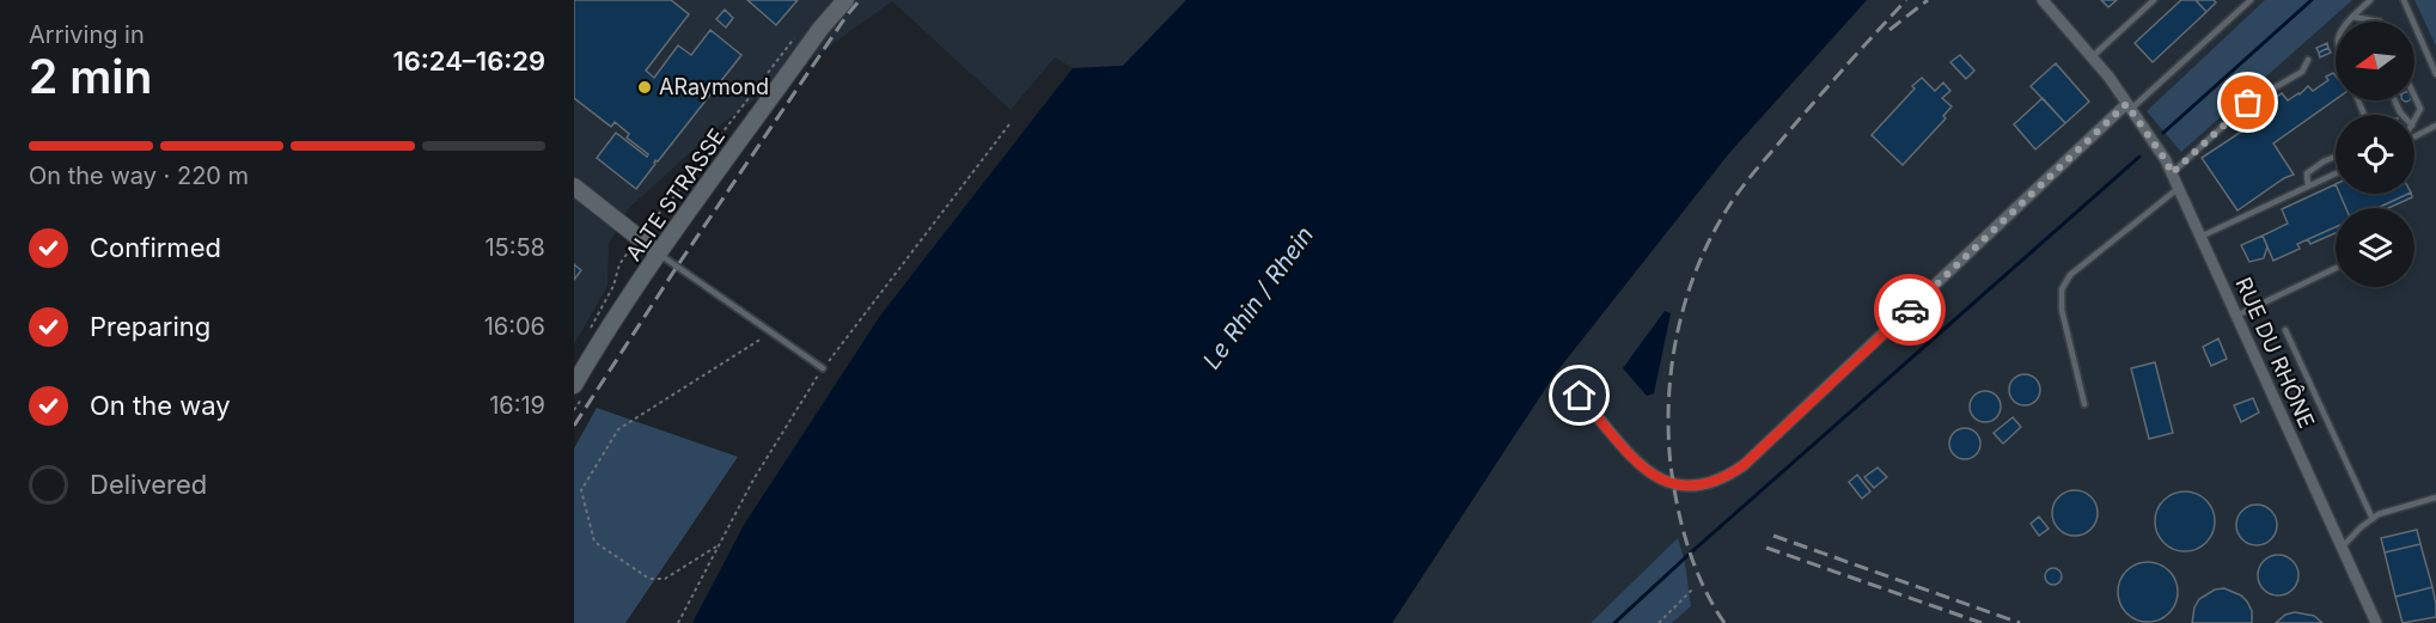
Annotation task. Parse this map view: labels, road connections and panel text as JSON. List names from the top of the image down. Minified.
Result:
{"streets":{"street":["ALTE STRASSE","RUE DU RHÔNE"]},"water":["Le Rhin / Rhein"],"places":["ARaymond"],"north":"left","page":{"heading":["2 min","Arriving in","16:24–16:29"],"bar":"On the way · 220 m","list":[["Confirmed","15:58"],["Preparing","16:06"],["On the way","16:19"],"Delivered"]}}
